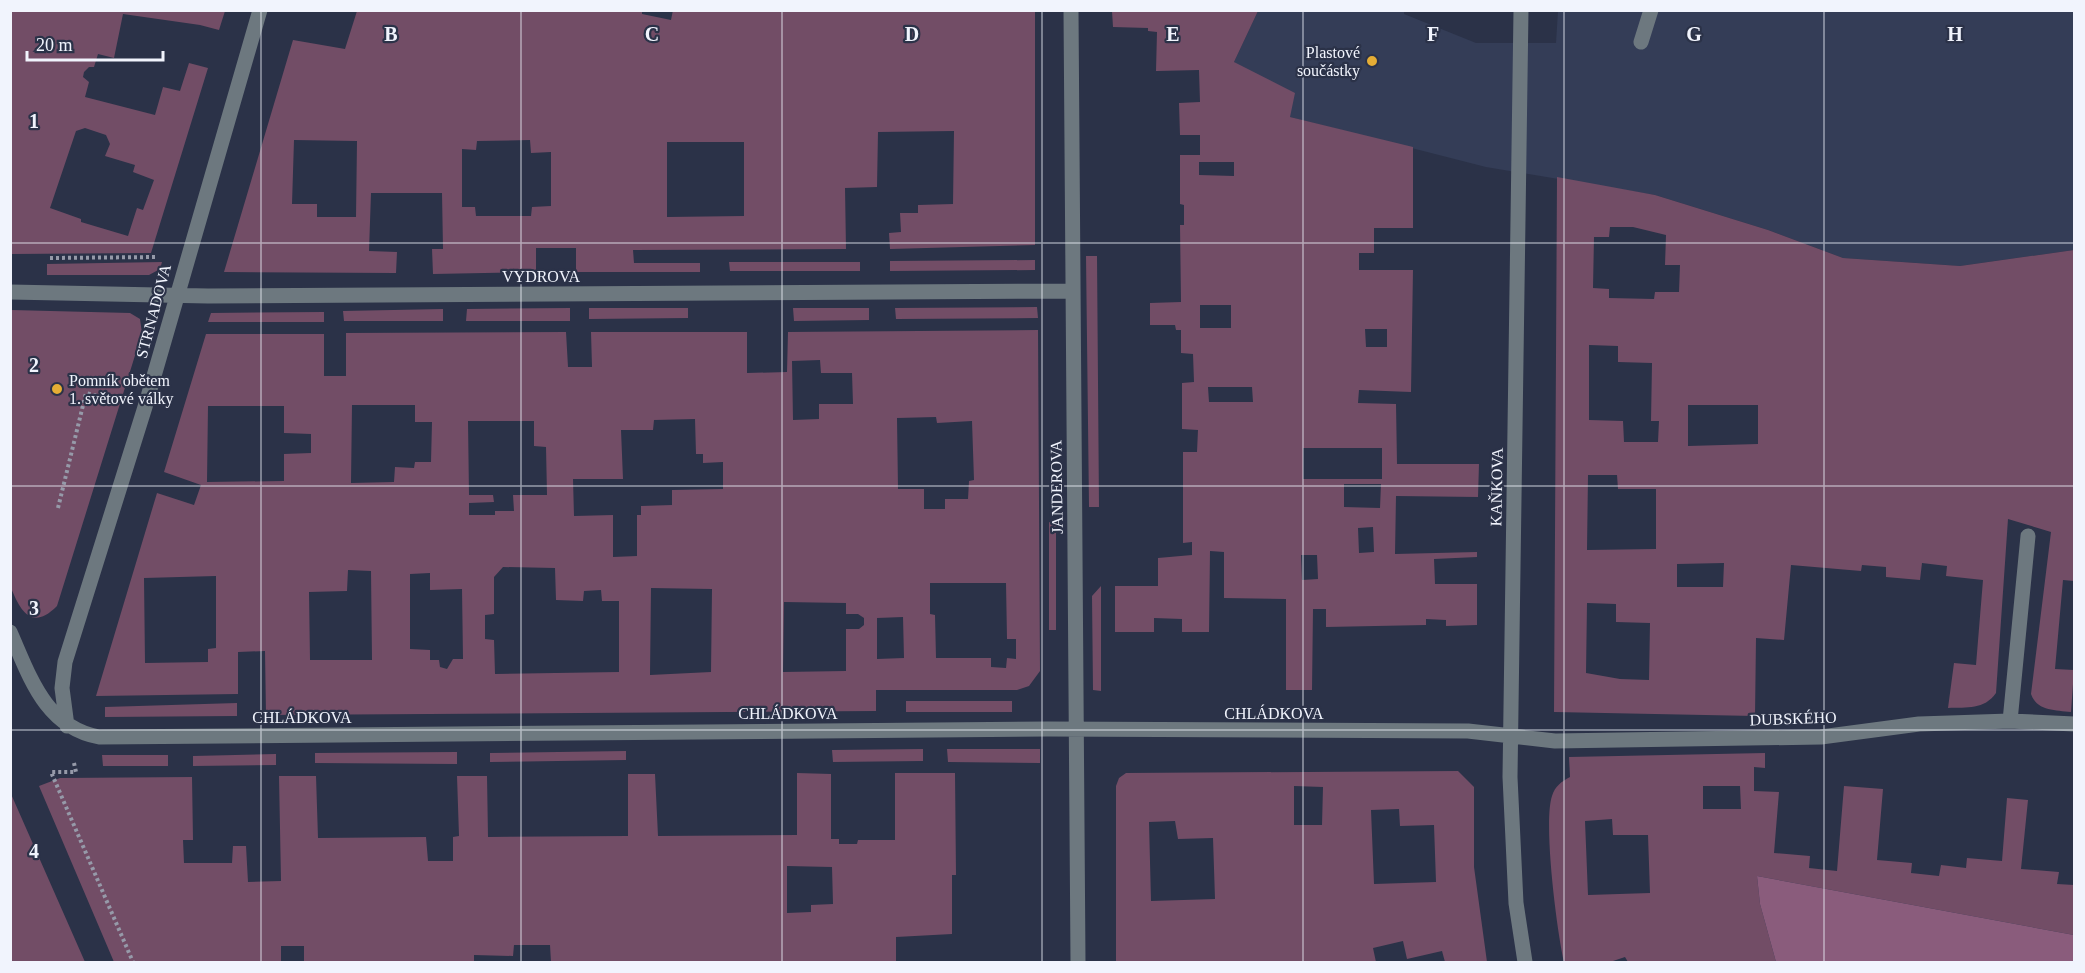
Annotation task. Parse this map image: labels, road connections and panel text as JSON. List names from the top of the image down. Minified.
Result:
{"streets":{"street":["VYDROVA","STRNADOVA","JANDEROVA","KAŇKOVA","CHLÁDKOVA","DUBSKÉHO"]},"crossings":[["VYDROVA","STRNADOVA"],["VYDROVA","JANDEROVA"],["STRNADOVA","CHLÁDKOVA"],["JANDEROVA","CHLÁDKOVA"],["KAŇKOVA","CHLÁDKOVA"],["KAŇKOVA","DUBSKÉHO"],["CHLÁDKOVA","DUBSKÉHO"]],"places":["Plastové součástky","Pomník obětem 1. světové války"],"scale_bar":"20 m","grid":{"columns":["B","C","D","E","F","G","H"],"rows":["1","2","3","4"]}}
